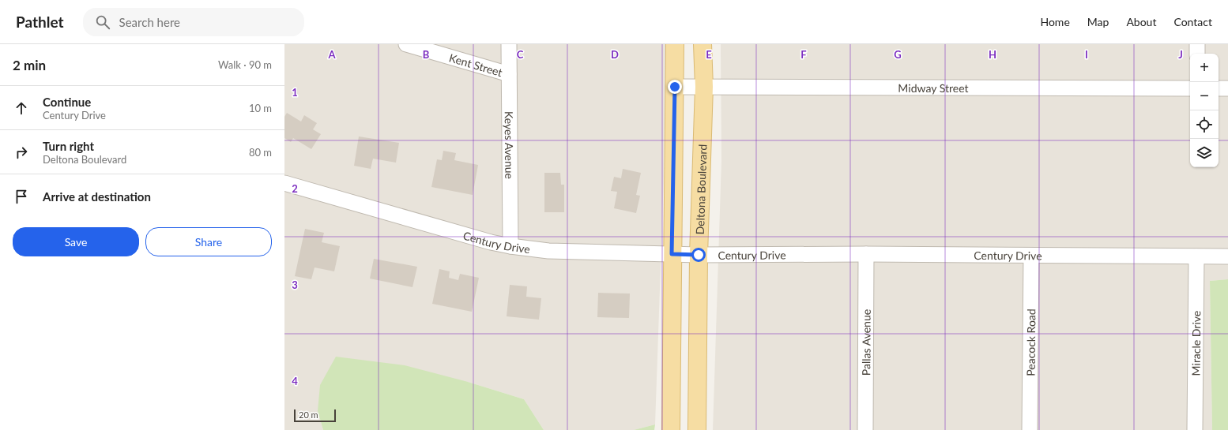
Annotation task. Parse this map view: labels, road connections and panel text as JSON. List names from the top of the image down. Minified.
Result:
{"streets":{"main road":["Deltona Boulevard"],"street":["Kent Street","Midway Street","Keyes Avenue","Century Drive","Pallas Avenue","Peacock Road","Miracle Drive"]},"crossings":[["Kent Street","Keyes Avenue"],["Midway Street","Deltona Boulevard"],["Keyes Avenue","Century Drive"],["Deltona Boulevard","Century Drive"],["Century Drive","Pallas Avenue"],["Century Drive","Peacock Road"],["Century Drive","Miracle Drive"]],"scale_bar":"20 m","page":{"header":"Pathlet","search":"Search here","nav":["Home","Map","About","Contact"],"heading":["2 min","Walk · 90 m"],"map_buttons":["+","−"],"list":[["Continue","Century Drive","10 m"],["Turn right","Deltona Boulevard","80 m"],"Arrive at destination"],"buttons":["Save","Share"],"scale":"20 m"},"grid":{"columns":["A","B","C","D","E","F","G","H","I","J"],"rows":["1","2","3","4"]}}
